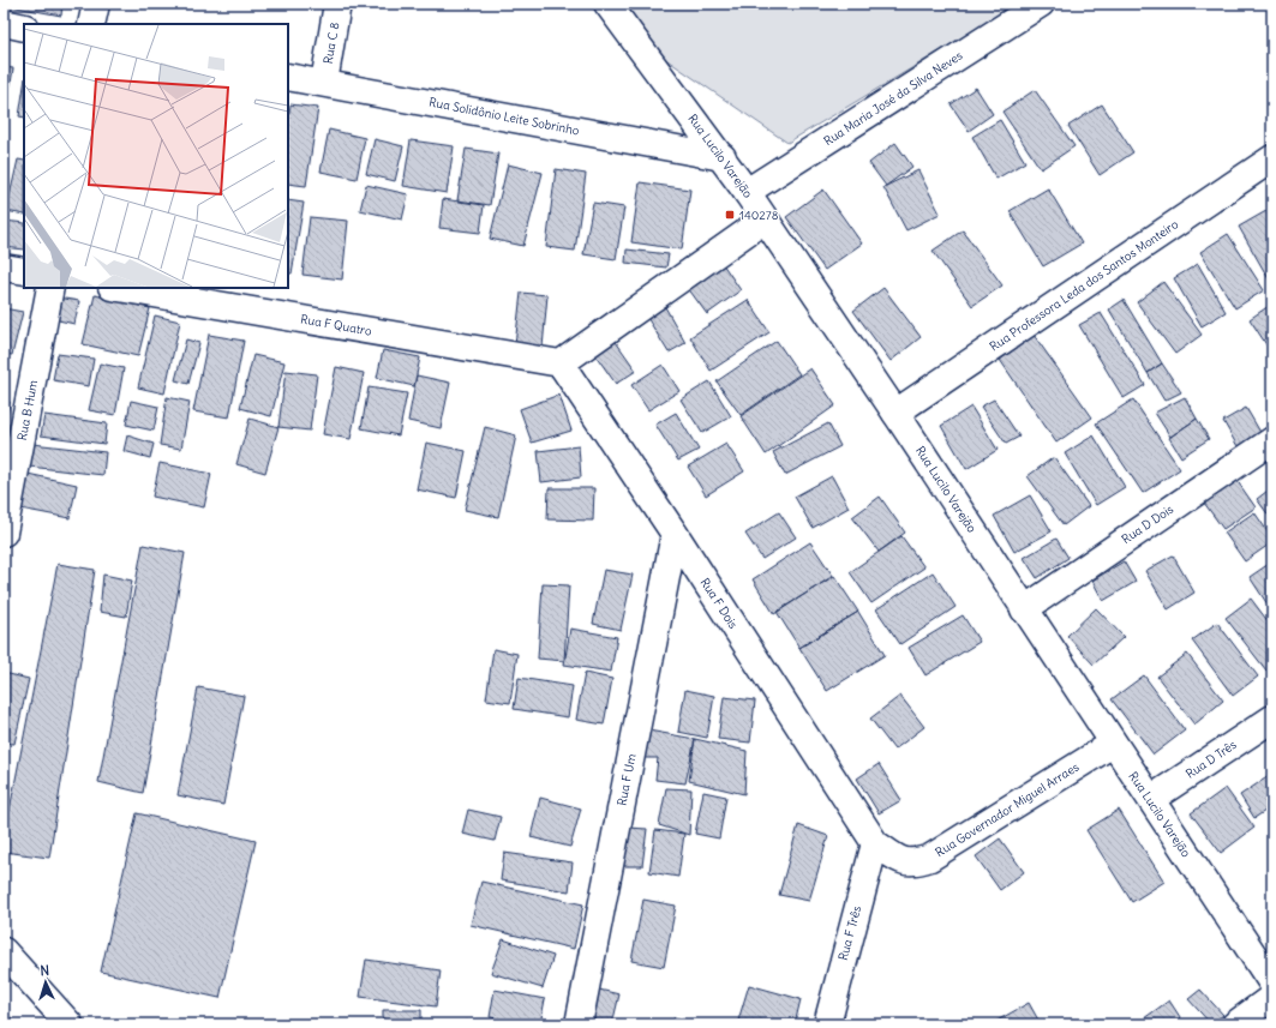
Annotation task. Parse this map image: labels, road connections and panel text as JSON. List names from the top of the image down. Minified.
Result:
{"streets":{"street":["Rua C 8","Rua Maria José da Silva Neves","Rua Solidônio Leite Sobrinho","Rua Lucilo Varejão","Rua Professora Leda dos Santos Monteiro","Rua F Quatro","Rua B Hum","Rua D Dois","Rua F Dois","Rua D Três","Rua F Um","Rua Governador Miguel Arraes","Rua F Três"]},"crossings":[["Rua C 8","Rua Solidônio Leite Sobrinho"],["Rua Maria José da Silva Neves","Rua Lucilo Varejão"],["Rua Solidônio Leite Sobrinho","Rua Lucilo Varejão"],["Rua Lucilo Varejão","Rua Professora Leda dos Santos Monteiro"],["Rua Lucilo Varejão","Rua D Dois"],["Rua Lucilo Varejão","Rua D Três"],["Rua Lucilo Varejão","Rua Governador Miguel Arraes"],["Rua F Quatro","Rua F Dois"],["Rua F Dois","Rua F Um"],["Rua F Dois","Rua Governador Miguel Arraes"],["Rua F Dois","Rua F Três"],["Rua Governador Miguel Arraes","Rua F Três"]],"places":{"transit":["140278"]},"north":"top"}
